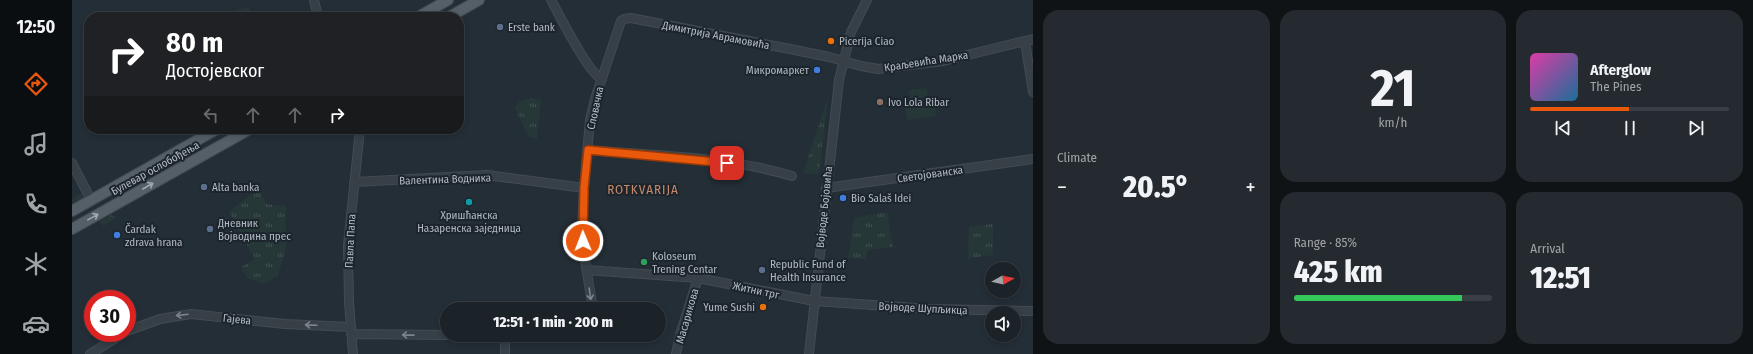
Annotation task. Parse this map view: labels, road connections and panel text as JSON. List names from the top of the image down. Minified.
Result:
{"streets":{"main road":["Булевар ослобођења"],"street":["Димитрија Аврамовића","Краљевића Марка","Словачка","Светојованска","Валентина Водника","Војводе Бојовића","Павла Папа","Житни трг","Војводе Шупљикца","Масарикова","Гајева"]},"crossings":[["Димитрија Аврамовића","Краљевића Марка"],["Димитрија Аврамовића","Словачка"],["Димитрија Аврамовића","Војводе Бојовића"],["Краљевића Марка","Војводе Бојовића"],["Словачка","Валентина Водника"],["Словачка","Житни трг"],["Светојованска","Војводе Бојовића"],["Валентина Водника","Павла Папа"],["Војводе Бојовића","Житни трг"],["Војводе Бојовића","Војводе Шупљикца"],["Павла Папа","Гајева"],["Житни трг","Војводе Шупљикца"],["Житни трг","Масарикова"]],"one_way":["Гајева"],"districts":["ROTKVARIJA"],"places":["Erste bank","Picerija Ciao","Микромаркет","Ivo Lola Ribar","Alta banka","Bio Salaš Idei","Хришћанска Назаренска заједница","Дневник Војводина прес","Čardak zdrava hrana","Koloseum Trening Centar","Republic Fund of Health Insurance","Yume Sushi"],"north":"right","page":{"tabs":"12:50","tile":["Climate",["21","km/h"],["Range · 85%","425 km"],["Arrival","12:51"]],"turn":["80 m","Достојевског"],"song":["Afterglow","The Pines"],"heat":["−","20.5°","+"],"limit":"30","trip":"12:51 · 1 min · 200 m"}}
